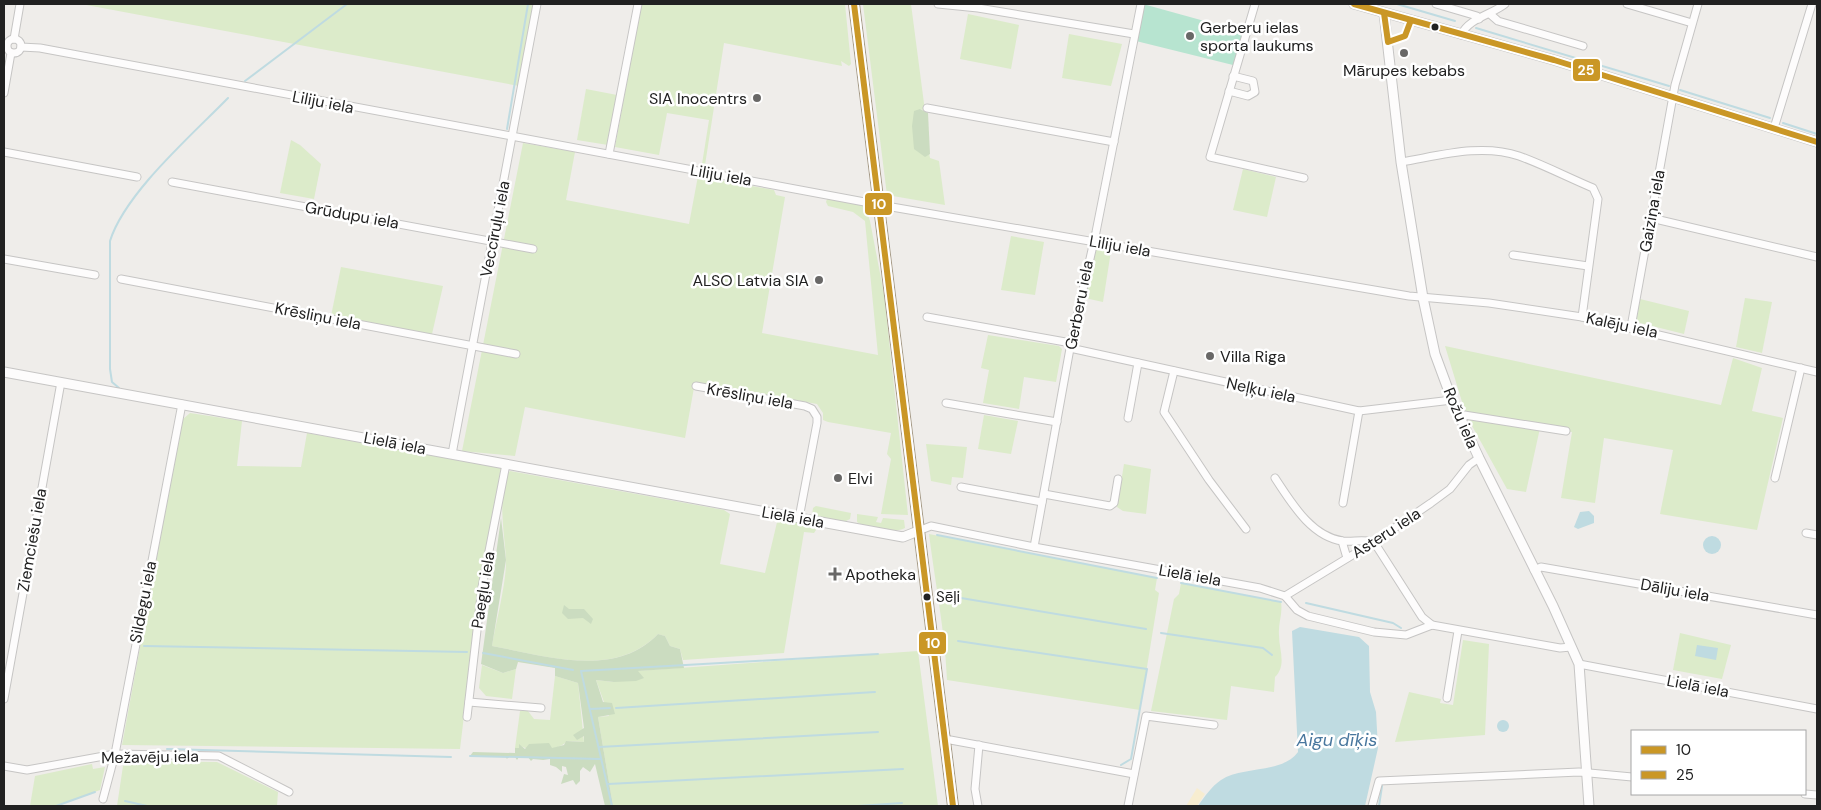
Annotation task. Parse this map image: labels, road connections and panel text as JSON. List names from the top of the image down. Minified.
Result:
{"streets":{"street":["Liliju iela","Gaiziņa iela","Grūdupu iela","Veccīruļu iela","Gerberu iela","Krēsliņu iela","Kalēju iela","Neļķu iela","Rožu iela","Lielā iela","Asteru iela","Ziemciešu iela","Paegļu iela","Dāliju iela","Sildegu iela","Mežavēju iela"]},"crossings":[["Liliju iela","Veccīruļu iela"],["Liliju iela","Gerberu iela"],["Liliju iela","Kalēju iela"],["Liliju iela","Rožu iela"],["Gaiziņa iela","Kalēju iela"],["Grūdupu iela","Veccīruļu iela"],["Veccīruļu iela","Krēsliņu iela"],["Veccīruļu iela","Lielā iela"],["Gerberu iela","Neļķu iela"],["Gerberu iela","Lielā iela"],["Krēsliņu iela","Lielā iela"],["Kalēju iela","Rožu iela"],["Neļķu iela","Rožu iela"],["Rožu iela","Lielā iela"],["Rožu iela","Asteru iela"],["Rožu iela","Dāliju iela"],["Lielā iela","Asteru iela"],["Lielā iela","Ziemciešu iela"],["Lielā iela","Paegļu iela"],["Lielā iela","Sildegu iela"],["Sildegu iela","Mežavēju iela"]],"water":["Aigu dīķis"],"places":{"other":["Gerberu ielas sporta laukums","Mārupes kebabs","SIA Inocentrs","ALSO Latvia SIA","Villa Riga","Elvi","Sēļi"],"health":["Apotheka"]},"lines":["transit line 10","transit line 25"],"legend":["10","25"]}
